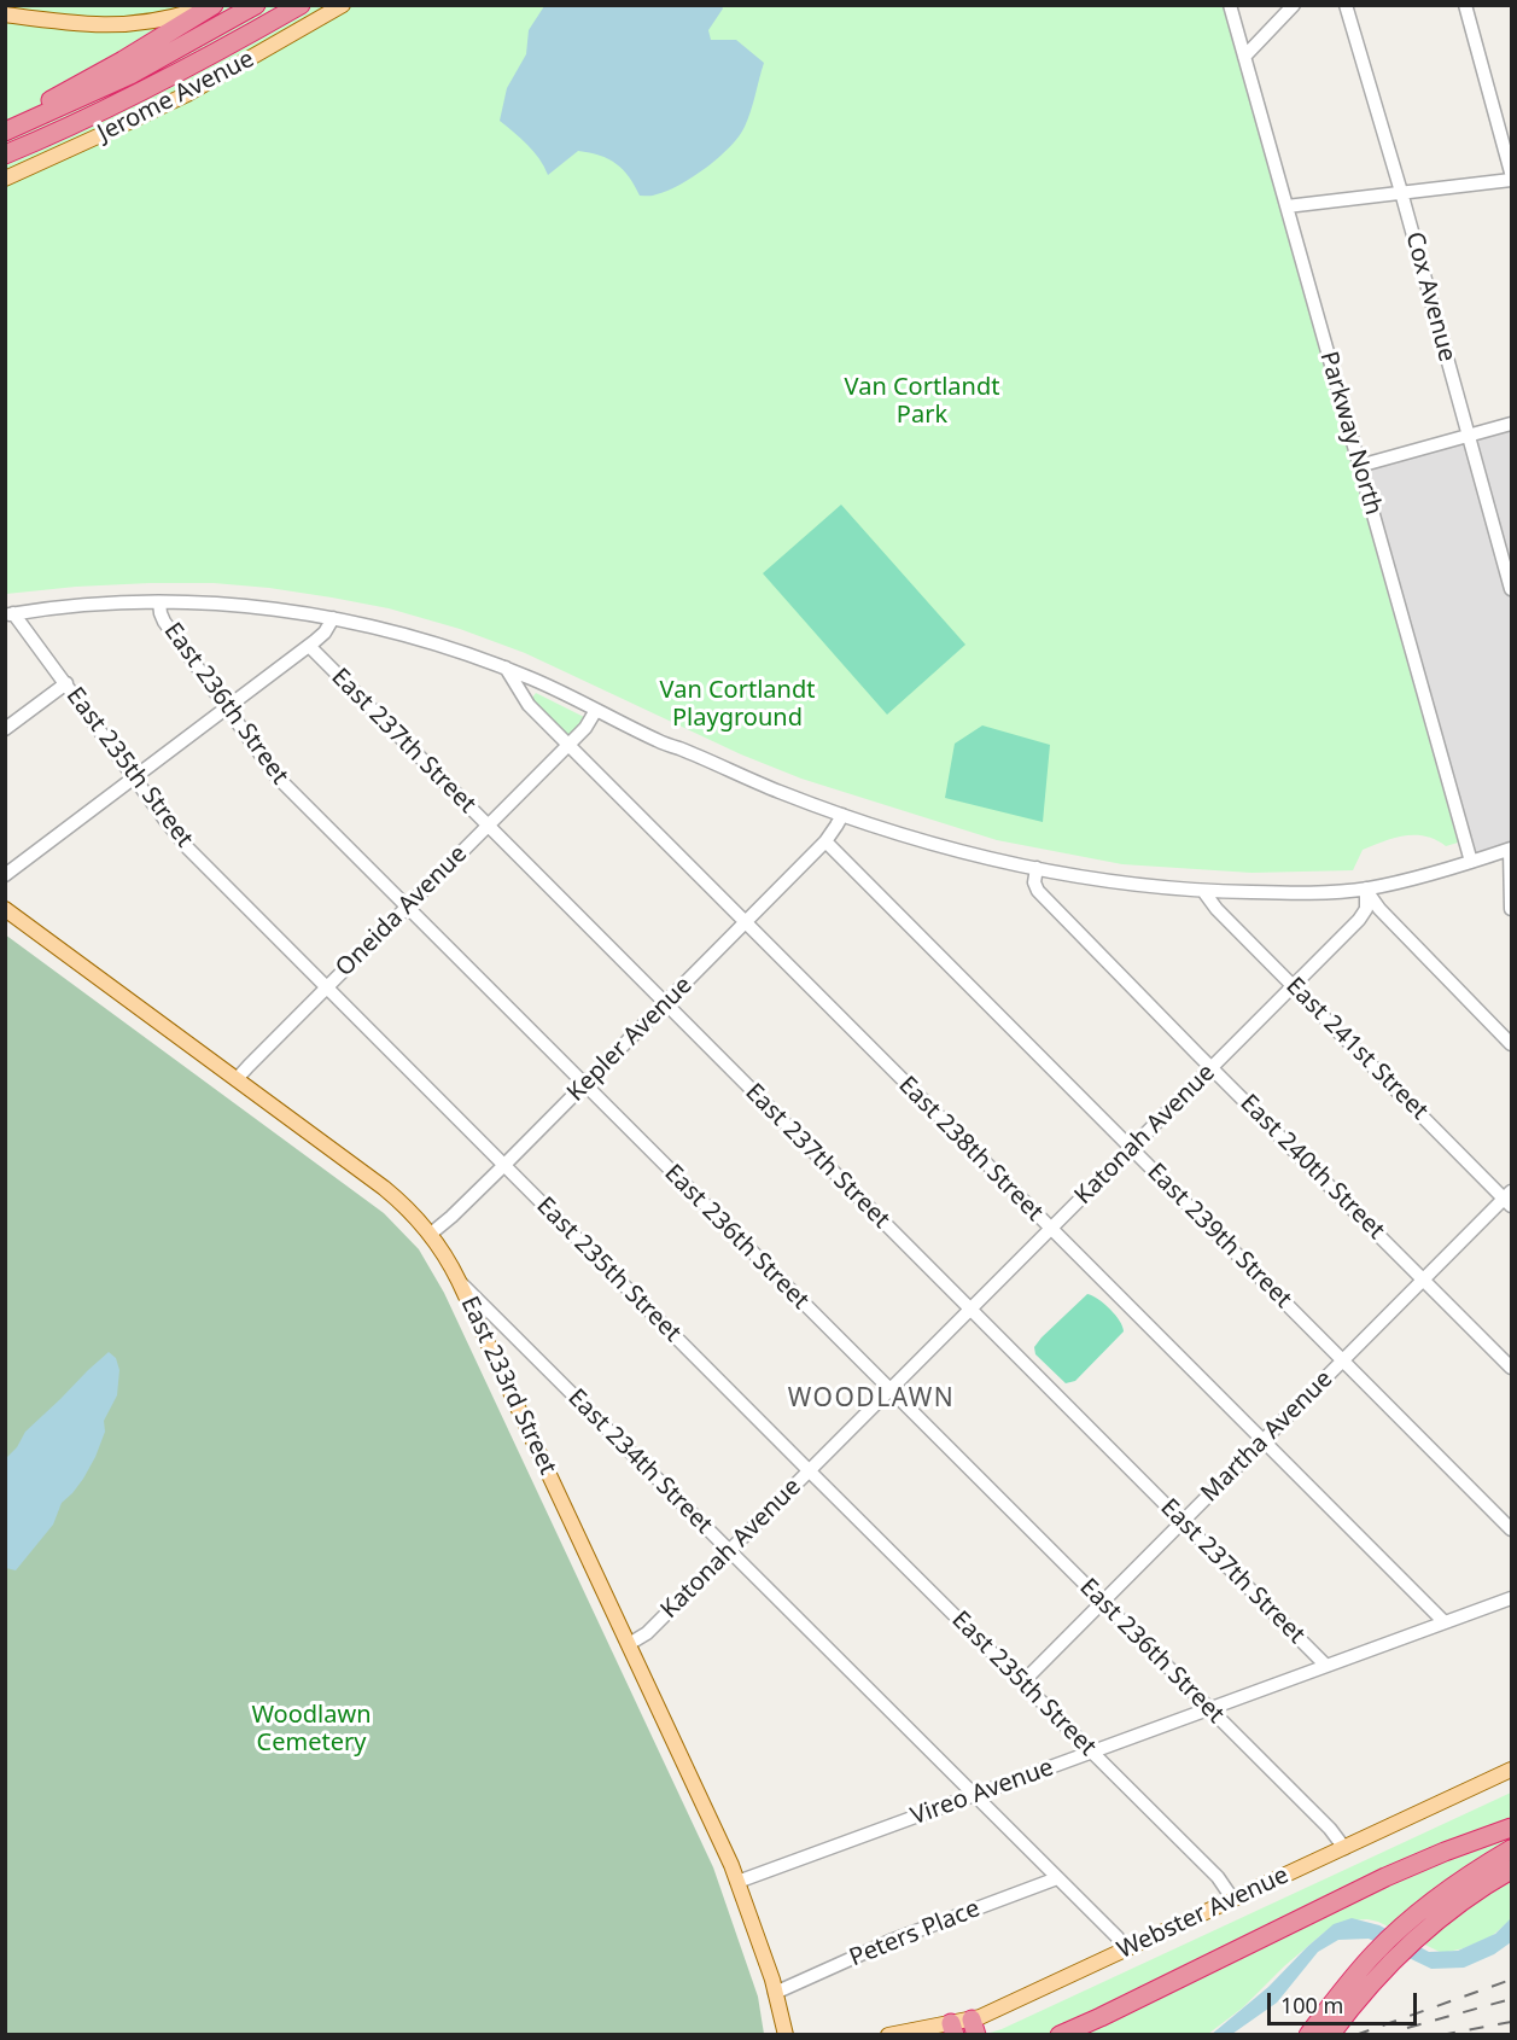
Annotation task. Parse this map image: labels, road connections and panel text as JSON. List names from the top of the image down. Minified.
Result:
{"streets":{"main road":["Jerome Avenue","East 233rd Street","Webster Avenue"],"street":["Cox Avenue","Parkway North","East 236th Street","East 237th Street","East 235th Street","Oneida Avenue","Kepler Avenue","East 241st Street","Katonah Avenue","East 238th Street","East 240th Street","East 239th Street","Martha Avenue","East 234th Street","Vireo Avenue","Peters Place"]},"crossings":[["East 236th Street","Oneida Avenue"],["East 236th Street","Kepler Avenue"],["East 236th Street","Katonah Avenue"],["East 236th Street","Martha Avenue"],["East 236th Street","Vireo Avenue"],["East 236th Street","Webster Avenue"],["East 237th Street","Oneida Avenue"],["East 237th Street","Kepler Avenue"],["East 237th Street","Katonah Avenue"],["East 237th Street","Martha Avenue"],["East 237th Street","Vireo Avenue"],["East 235th Street","Oneida Avenue"],["East 235th Street","Kepler Avenue"],["East 235th Street","Katonah Avenue"],["East 235th Street","Martha Avenue"],["East 235th Street","Vireo Avenue"],["East 235th Street","Webster Avenue"],["Oneida Avenue","East 238th Street"],["Oneida Avenue","East 233rd Street"],["Kepler Avenue","East 238th Street"],["Kepler Avenue","East 239th Street"],["Kepler Avenue","East 233rd Street"],["East 241st Street","Katonah Avenue"],["East 241st Street","Martha Avenue"],["Katonah Avenue","East 238th Street"],["Katonah Avenue","East 240th Street"],["Katonah Avenue","East 239th Street"],["Katonah Avenue","East 233rd Street"],["Katonah Avenue","East 234th Street"],["East 238th Street","Martha Avenue"],["East 238th Street","Vireo Avenue"],["East 240th Street","Martha Avenue"],["East 239th Street","Martha Avenue"],["East 233rd Street","East 234th Street"],["East 233rd Street","Vireo Avenue"],["East 233rd Street","Peters Place"],["East 234th Street","Vireo Avenue"],["East 234th Street","Webster Avenue"],["East 234th Street","Peters Place"]],"districts":["WOODLAWN"],"parks":["Van Cortlandt Park","Van Cortlandt Playground","Woodlawn Cemetery"],"scale_bar":"100 m"}
